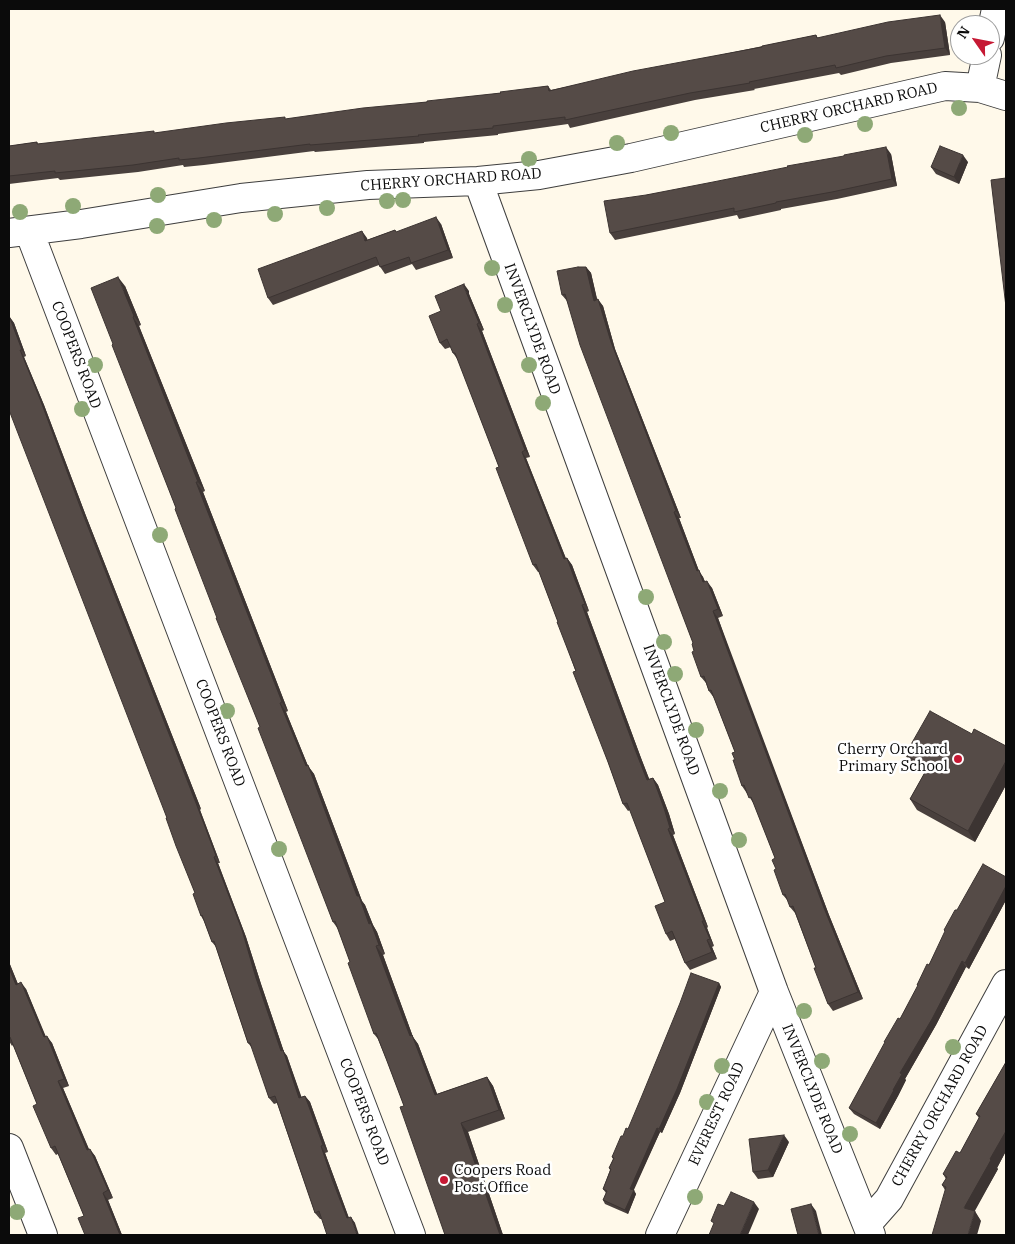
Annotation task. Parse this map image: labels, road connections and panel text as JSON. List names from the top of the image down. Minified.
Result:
{"streets":{"street":["CHERRY ORCHARD ROAD","INVERCLYDE ROAD","COOPERS ROAD","EVEREST ROAD"]},"crossings":[["CHERRY ORCHARD ROAD","INVERCLYDE ROAD"],["CHERRY ORCHARD ROAD","COOPERS ROAD"],["INVERCLYDE ROAD","EVEREST ROAD"]],"places":["Cherry Orchard Primary School","Coopers Road Post Office"],"north":"top left"}
